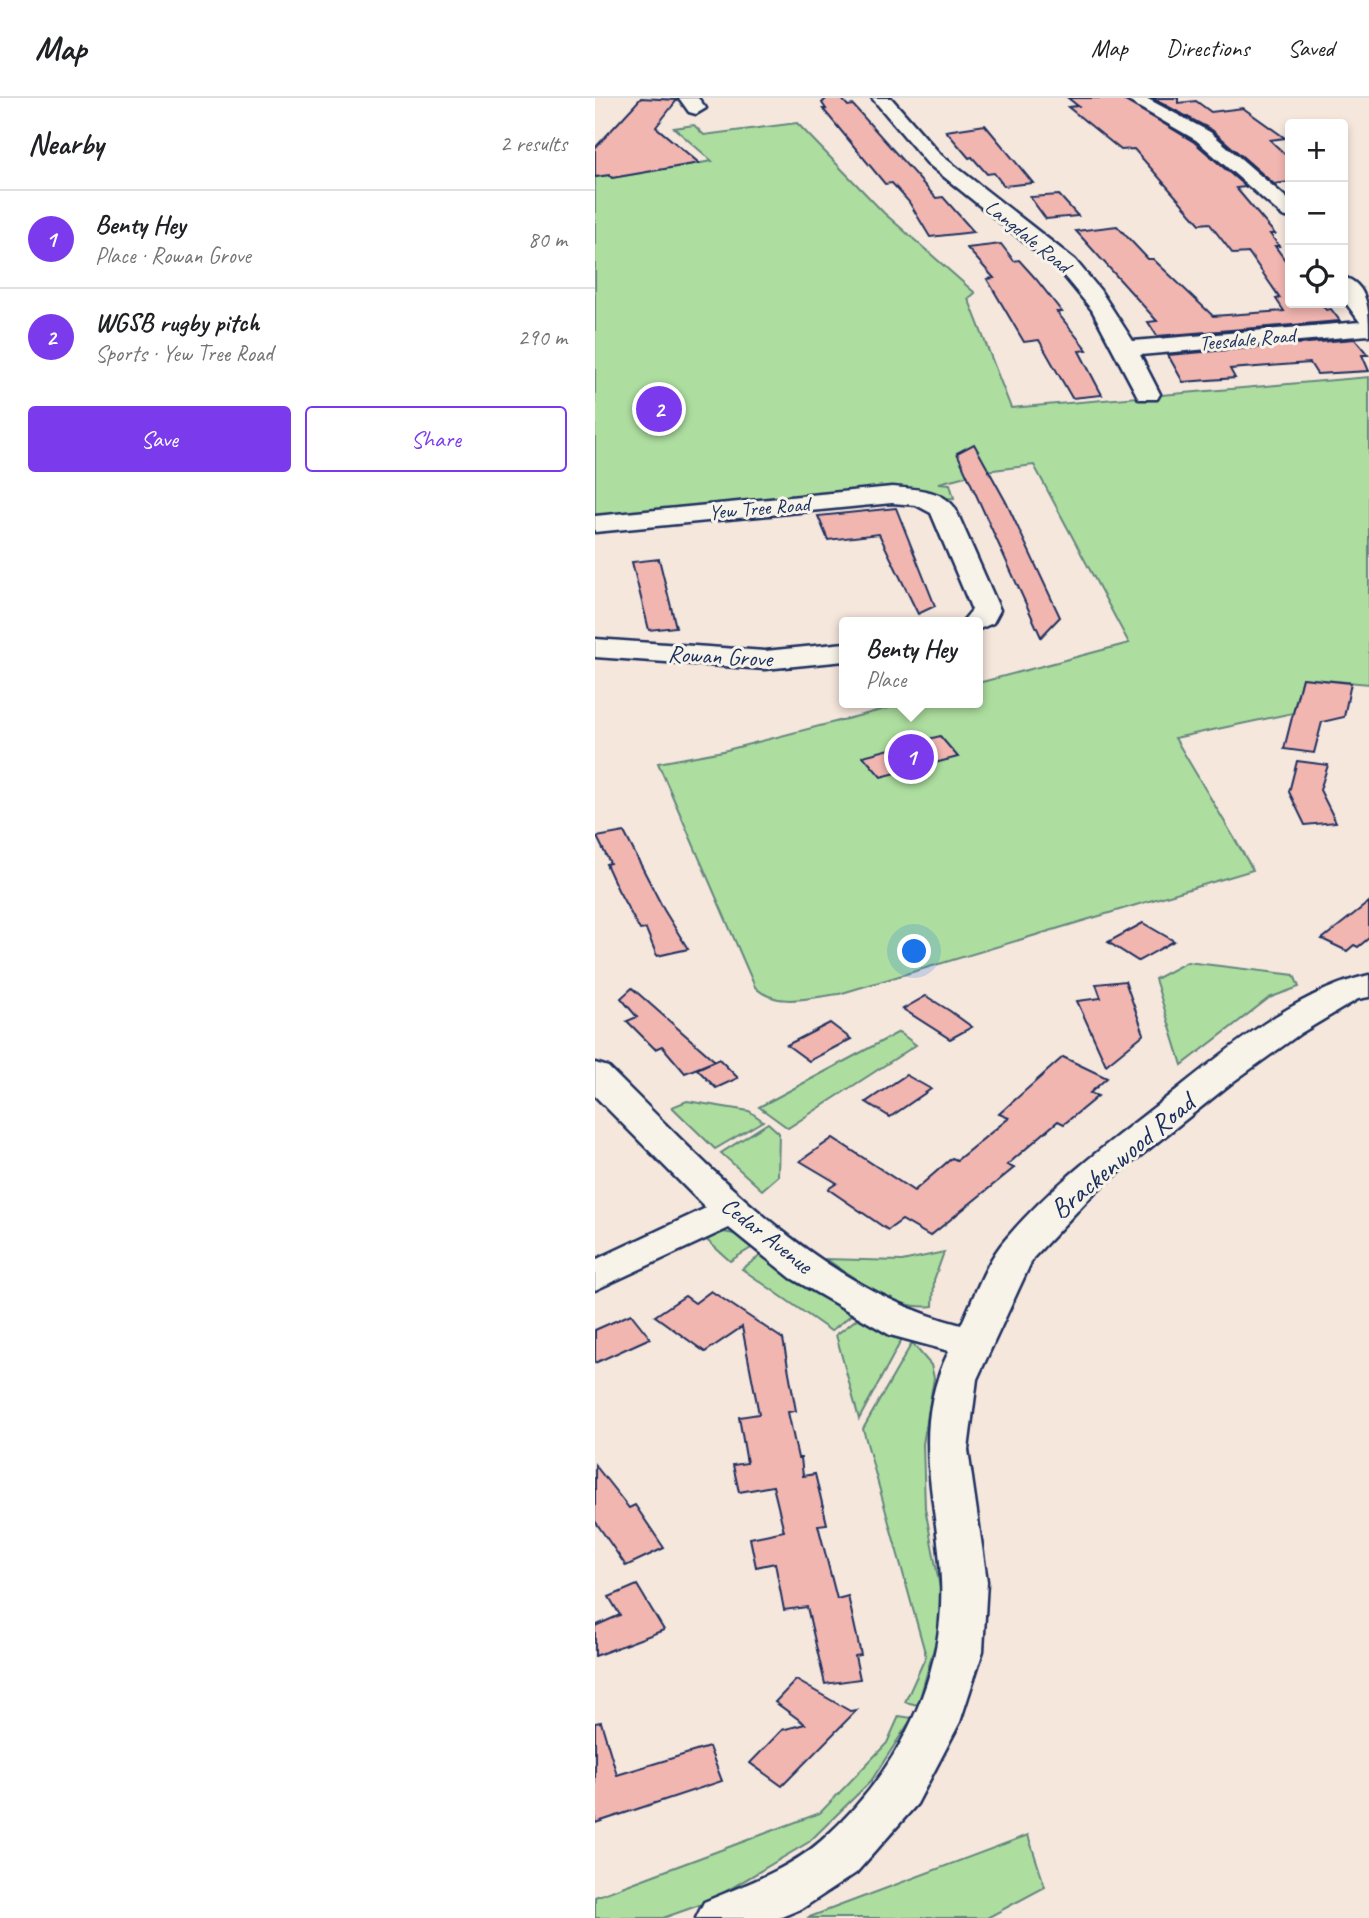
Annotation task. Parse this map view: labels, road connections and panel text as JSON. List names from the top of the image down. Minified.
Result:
{"streets":{"street":["Langdale Road","Teesdale Road","Yew Tree Road","Rowan Grove","Brackenwood Road","Cedar Avenue"]},"crossings":[["Langdale Road","Teesdale Road"],["Brackenwood Road","Cedar Avenue"]],"page":{"header":"Map","nav":["Map","Directions","Saved"],"heading":["Nearby","2 results"],"map_buttons":["+","−"],"list":[{"mark":"1","name":"Benty Hey","note":"Place · Rowan Grove","value":"80 m"},{"mark":"2","name":"WGSB rugby pitch","note":"Sports · Yew Tree Road","value":"290 m"}],"pins":["2","1"],"buttons":["Save","Share"],"popup":["Benty Hey","Place"]}}
